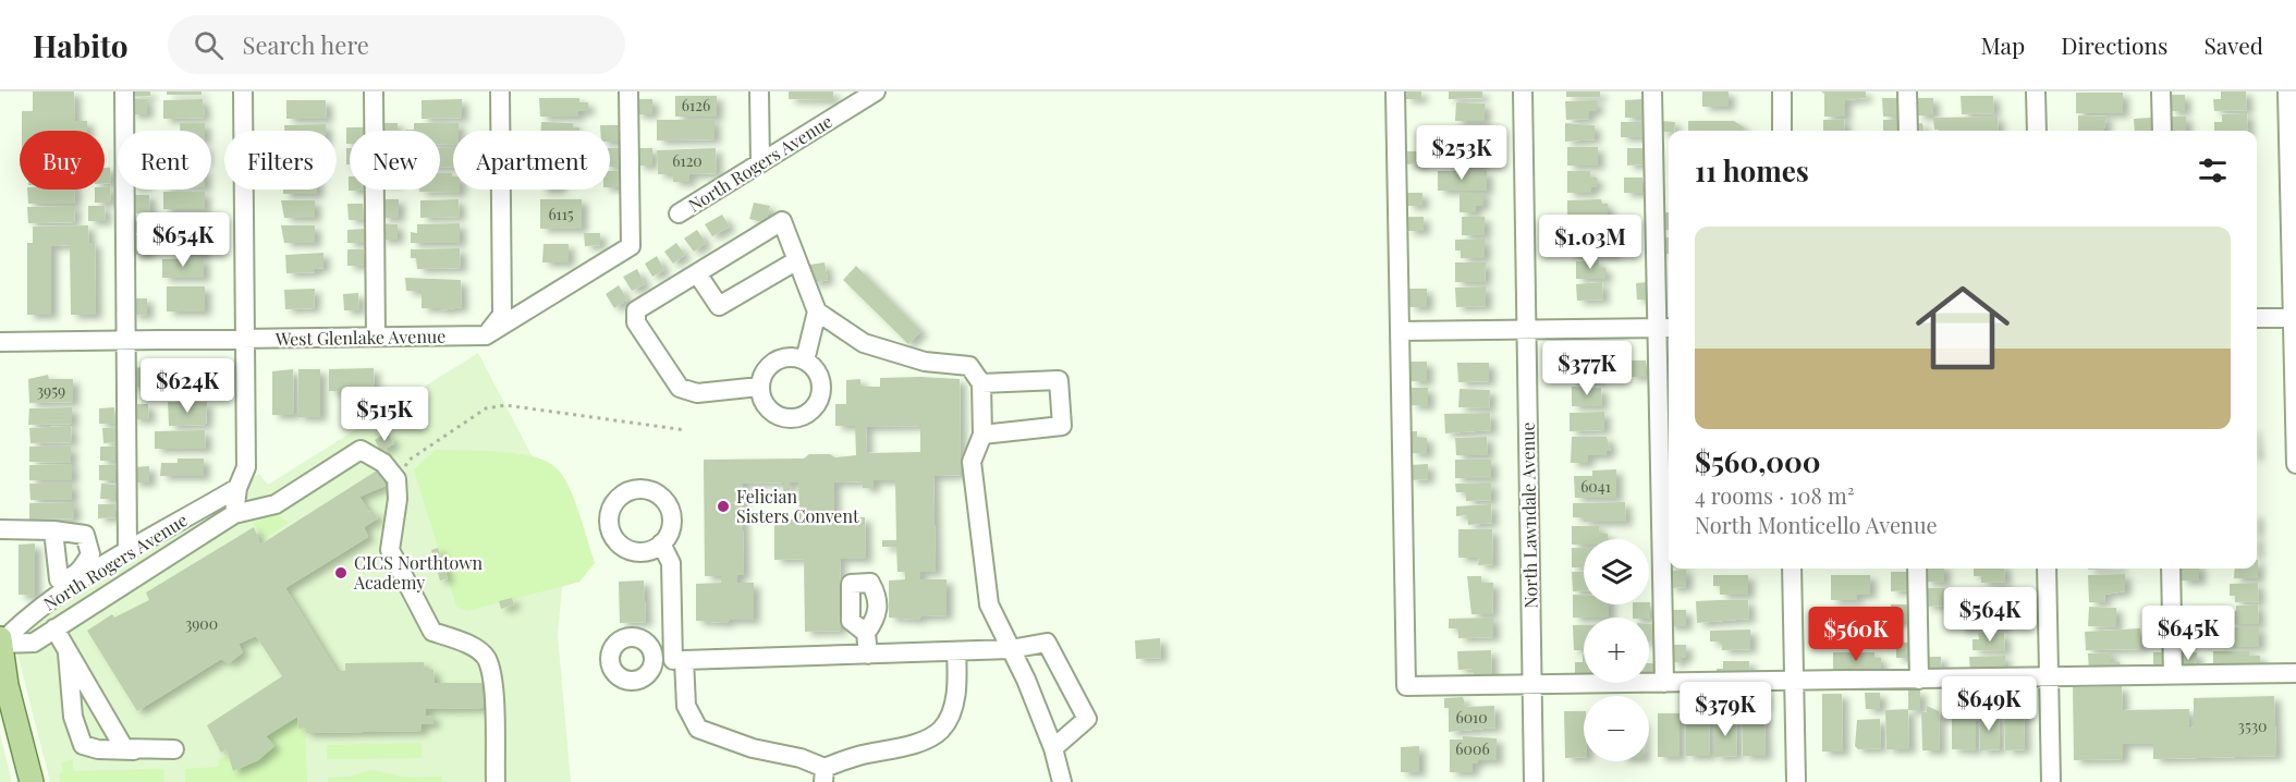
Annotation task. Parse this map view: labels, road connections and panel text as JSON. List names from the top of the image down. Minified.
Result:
{"streets":{"street":["North Rogers Avenue","West Glenlake Avenue","North Lawndale Avenue"]},"places":["Felician Sisters Convent","CICS Northtown Academy"],"house_numbers":["6126","6120","6115","3959","6041","3900","6010","3530","6006"],"page":{"header":"Habito","search":"Search here","nav":["Map","Directions","Saved"],"price":["$253K","$654K","$1.03M","$377K","$624K","$515K","$564K","$645K","$560K","$649K","$379K"],"chip":["Buy","Rent","Filters","New","Apartment"],"heading":"11 homes","list":[{"name":"$560,000","note":"4 rooms · 108 m² · North Monticello Avenue"}],"map_buttons":["+","−"]}}
